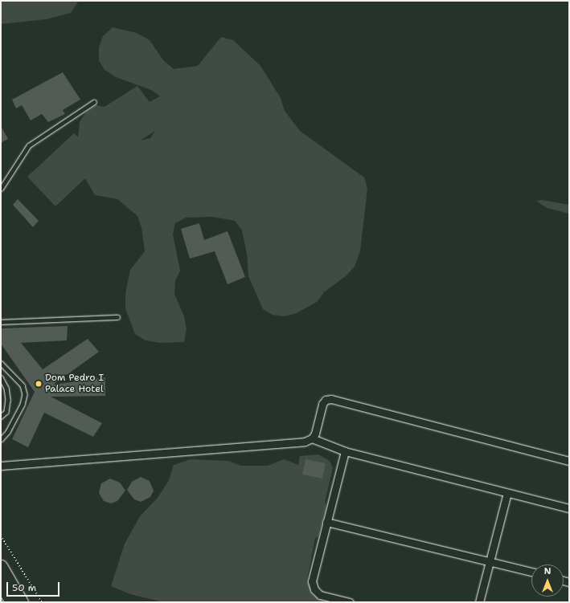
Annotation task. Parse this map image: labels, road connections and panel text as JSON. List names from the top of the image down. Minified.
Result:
{"places":["Dom Pedro I Palace Hotel"],"scale_bar":"50 m","north":"top"}
